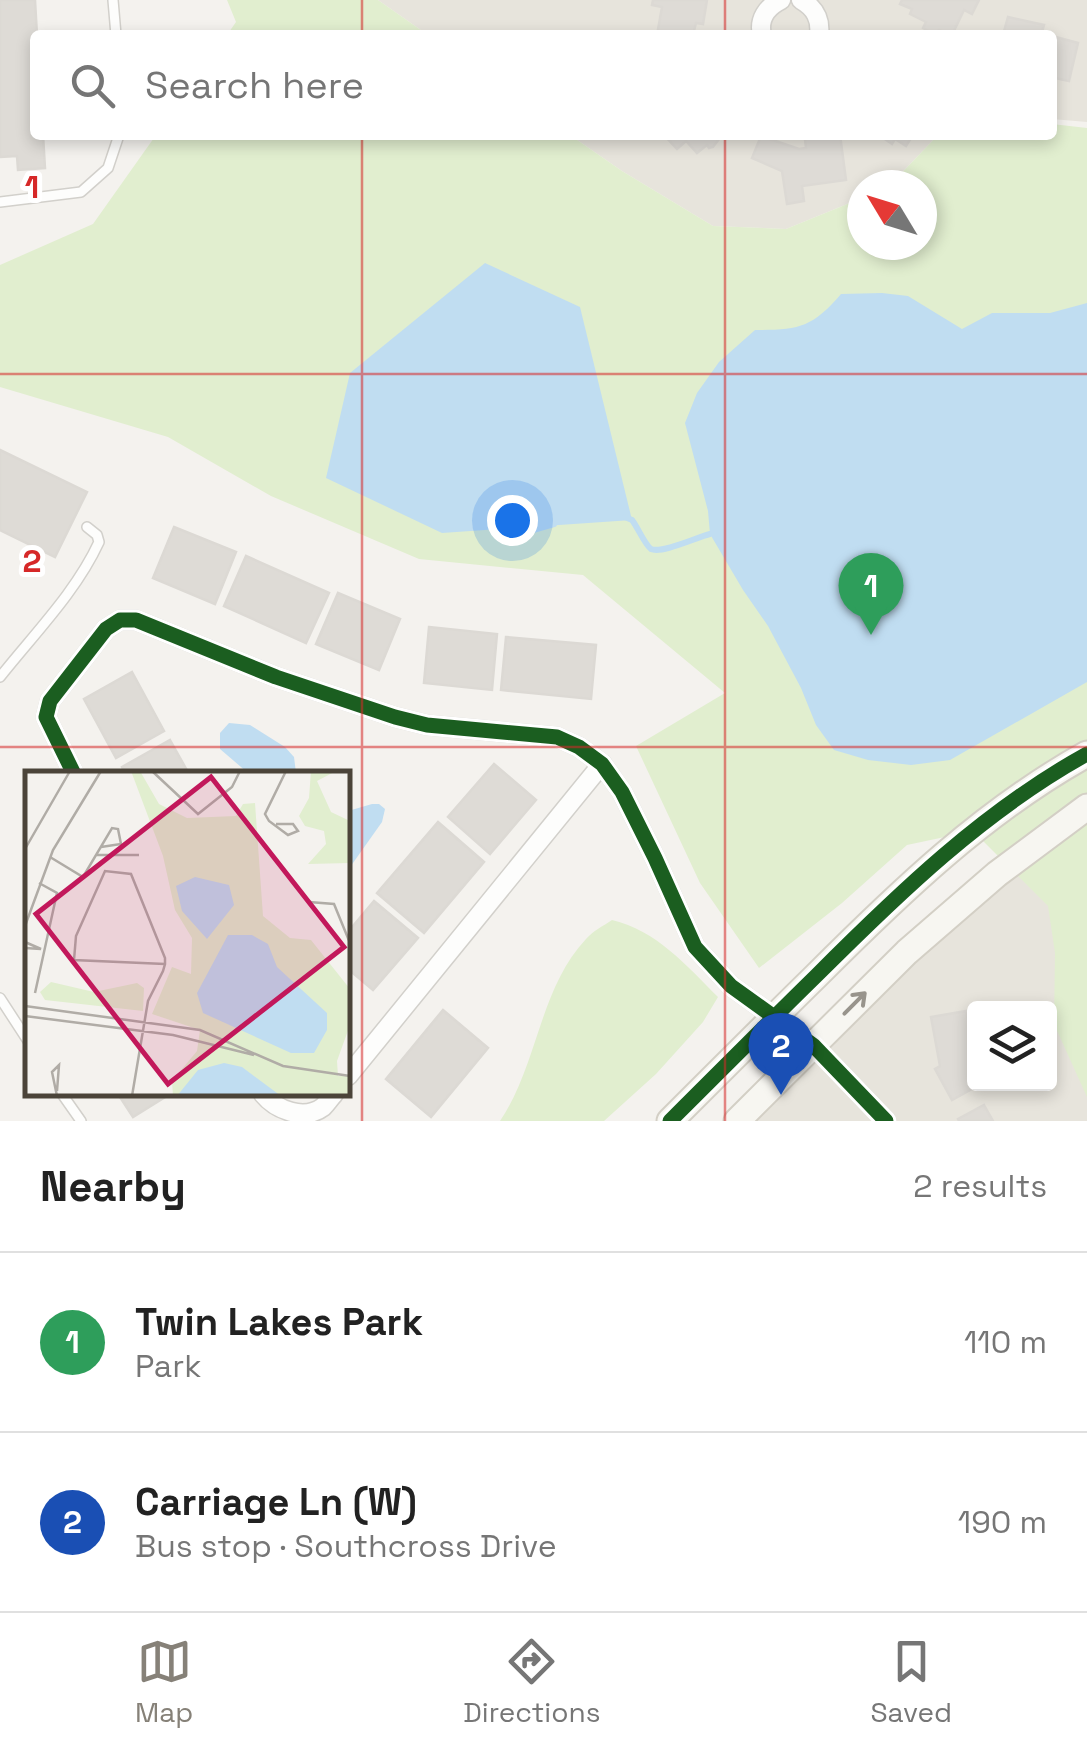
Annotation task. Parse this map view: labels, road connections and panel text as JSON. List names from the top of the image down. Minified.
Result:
{"north":"top left","page":{"search":"Search here","pins":["1","2"],"heading":["Nearby","2 results"],"list":[{"mark":"1","name":"Twin Lakes Park","note":"Park","value":"110 m"},{"mark":"2","name":"Carriage Ln (W)","note":"Bus stop · Southcross Drive","value":"190 m"}],"nav":["Map","Directions","Saved"]},"grid":{"rows":["1","2"]}}
